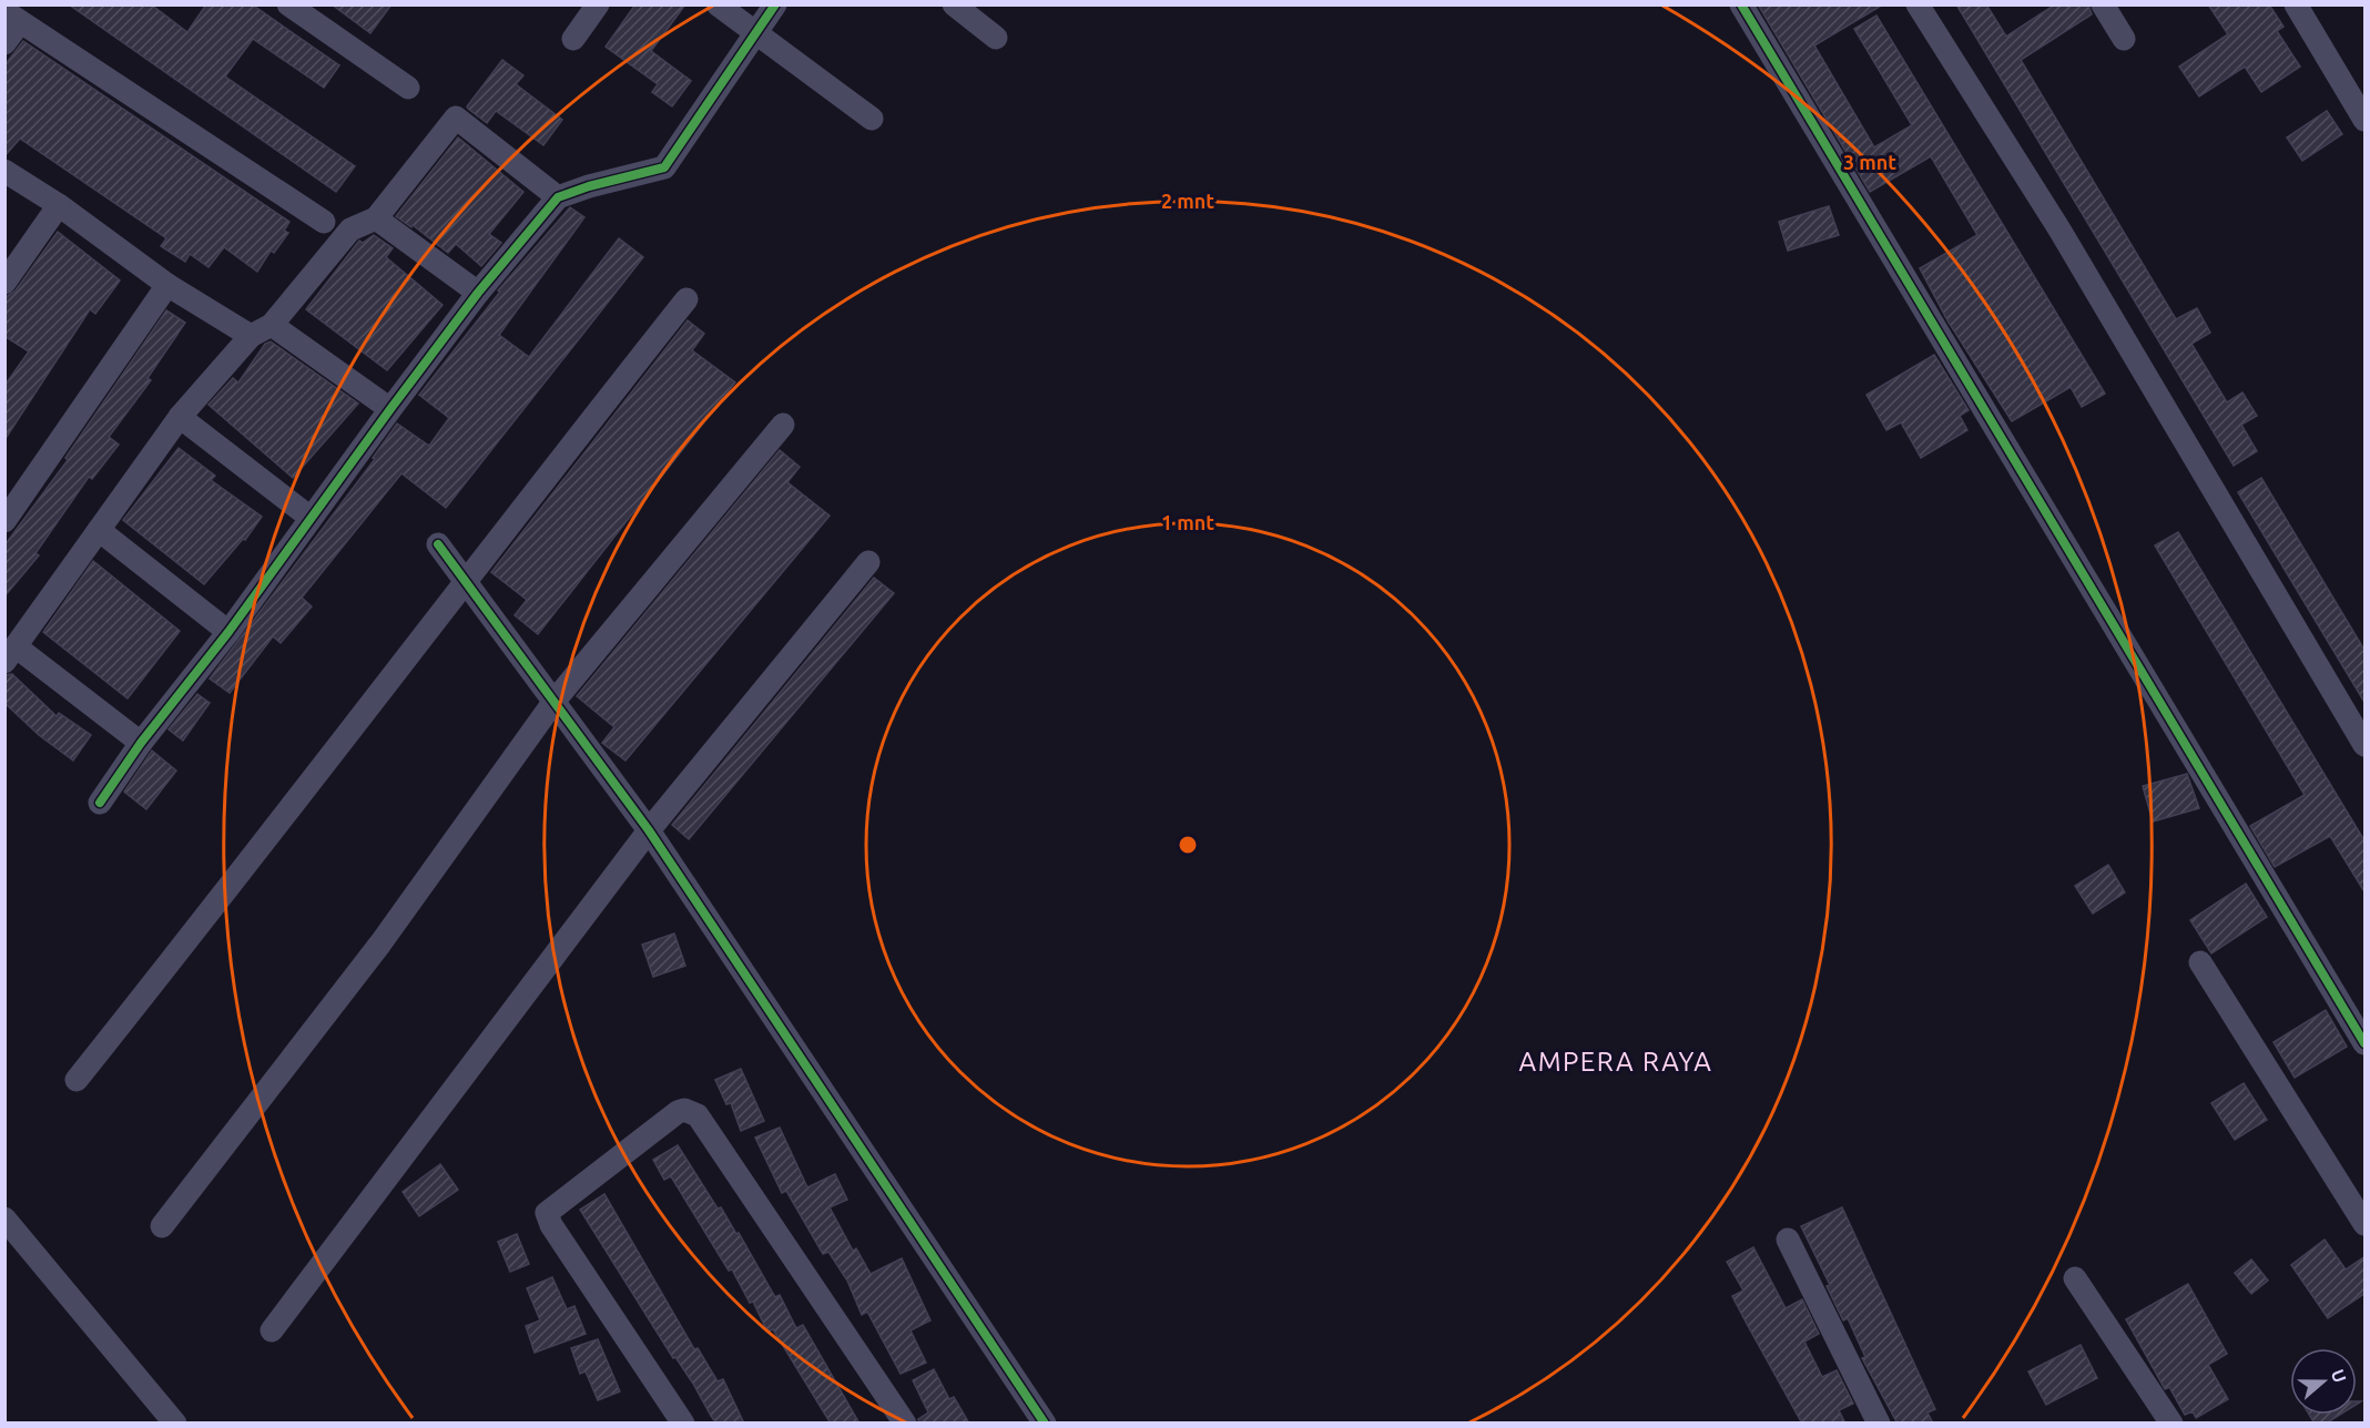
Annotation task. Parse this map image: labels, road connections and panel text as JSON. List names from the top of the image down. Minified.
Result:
{"districts":["AMPERA RAYA"],"north":"right","rings":["3 mnt","2 mnt","1 mnt"]}
